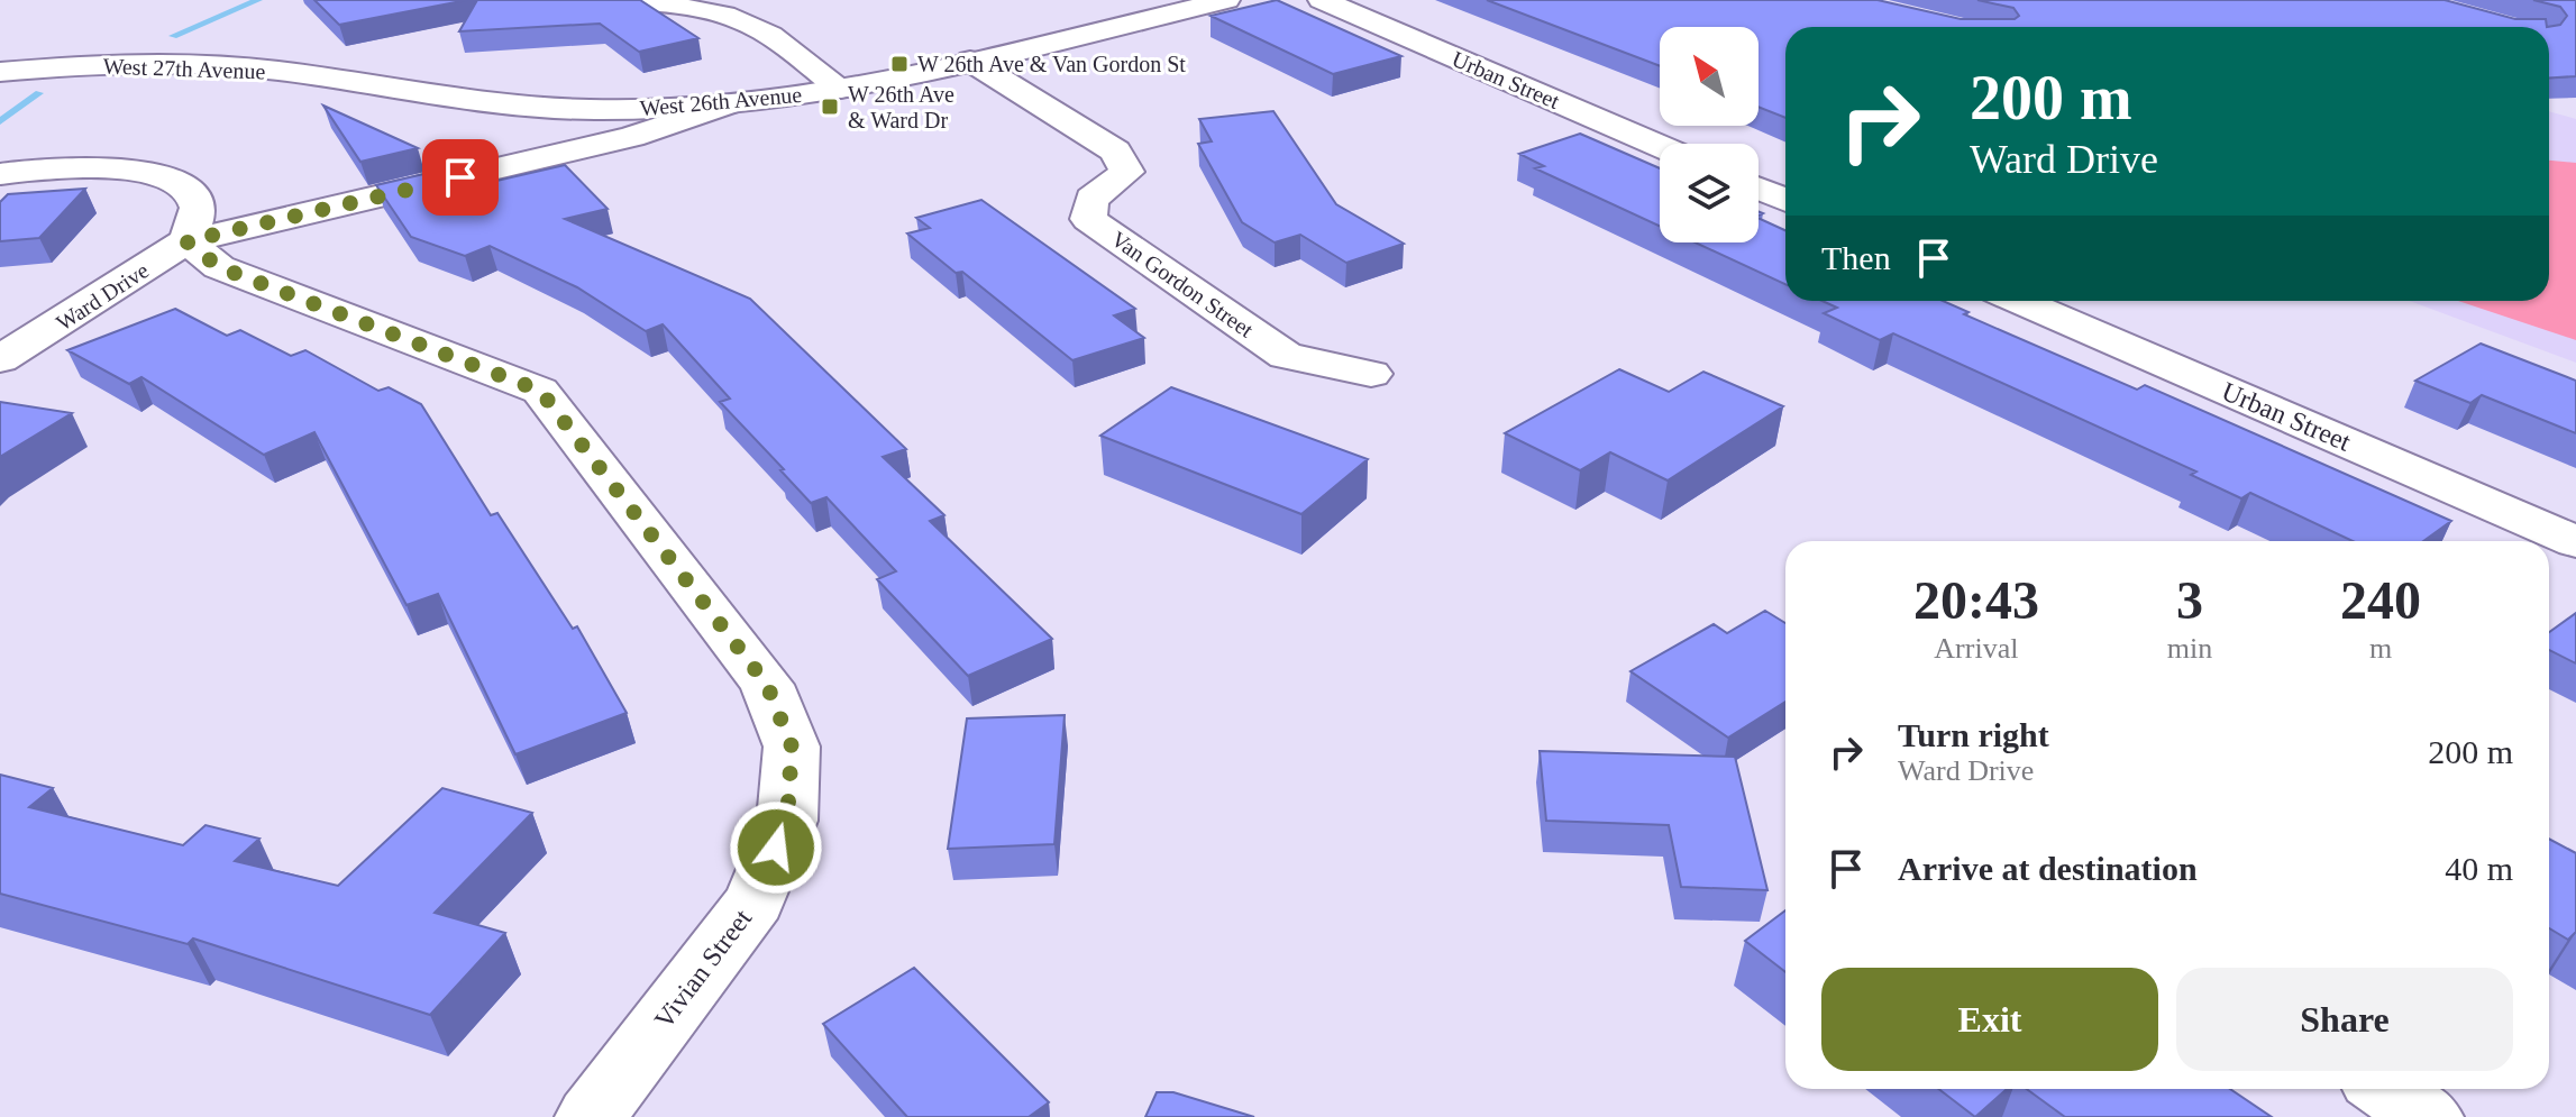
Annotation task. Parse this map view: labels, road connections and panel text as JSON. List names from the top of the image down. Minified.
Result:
{"streets":{"street":["West 27th Avenue","Urban Street","West 26th Avenue","Van Gordon Street","Ward Drive","Vivian Street"]},"crossings":[["West 27th Avenue","West 26th Avenue"],["West 26th Avenue","Van Gordon Street"],["West 26th Avenue","Ward Drive"],["Ward Drive","Vivian Street"]],"places":{"transit":["W 26th Ave & Van Gordon St","W 26th Ave & Ward Dr"]},"north":"top left","page":{"turn":["200 m","Ward Drive"],"then":"Then","eta":["20:43","Arrival","3","min","240","m"],"list":[{"name":"Turn right","note":"Ward Drive","value":"200 m"},{"name":"Arrive at destination","value":"40 m"}],"buttons":["Exit","Share"]}}
